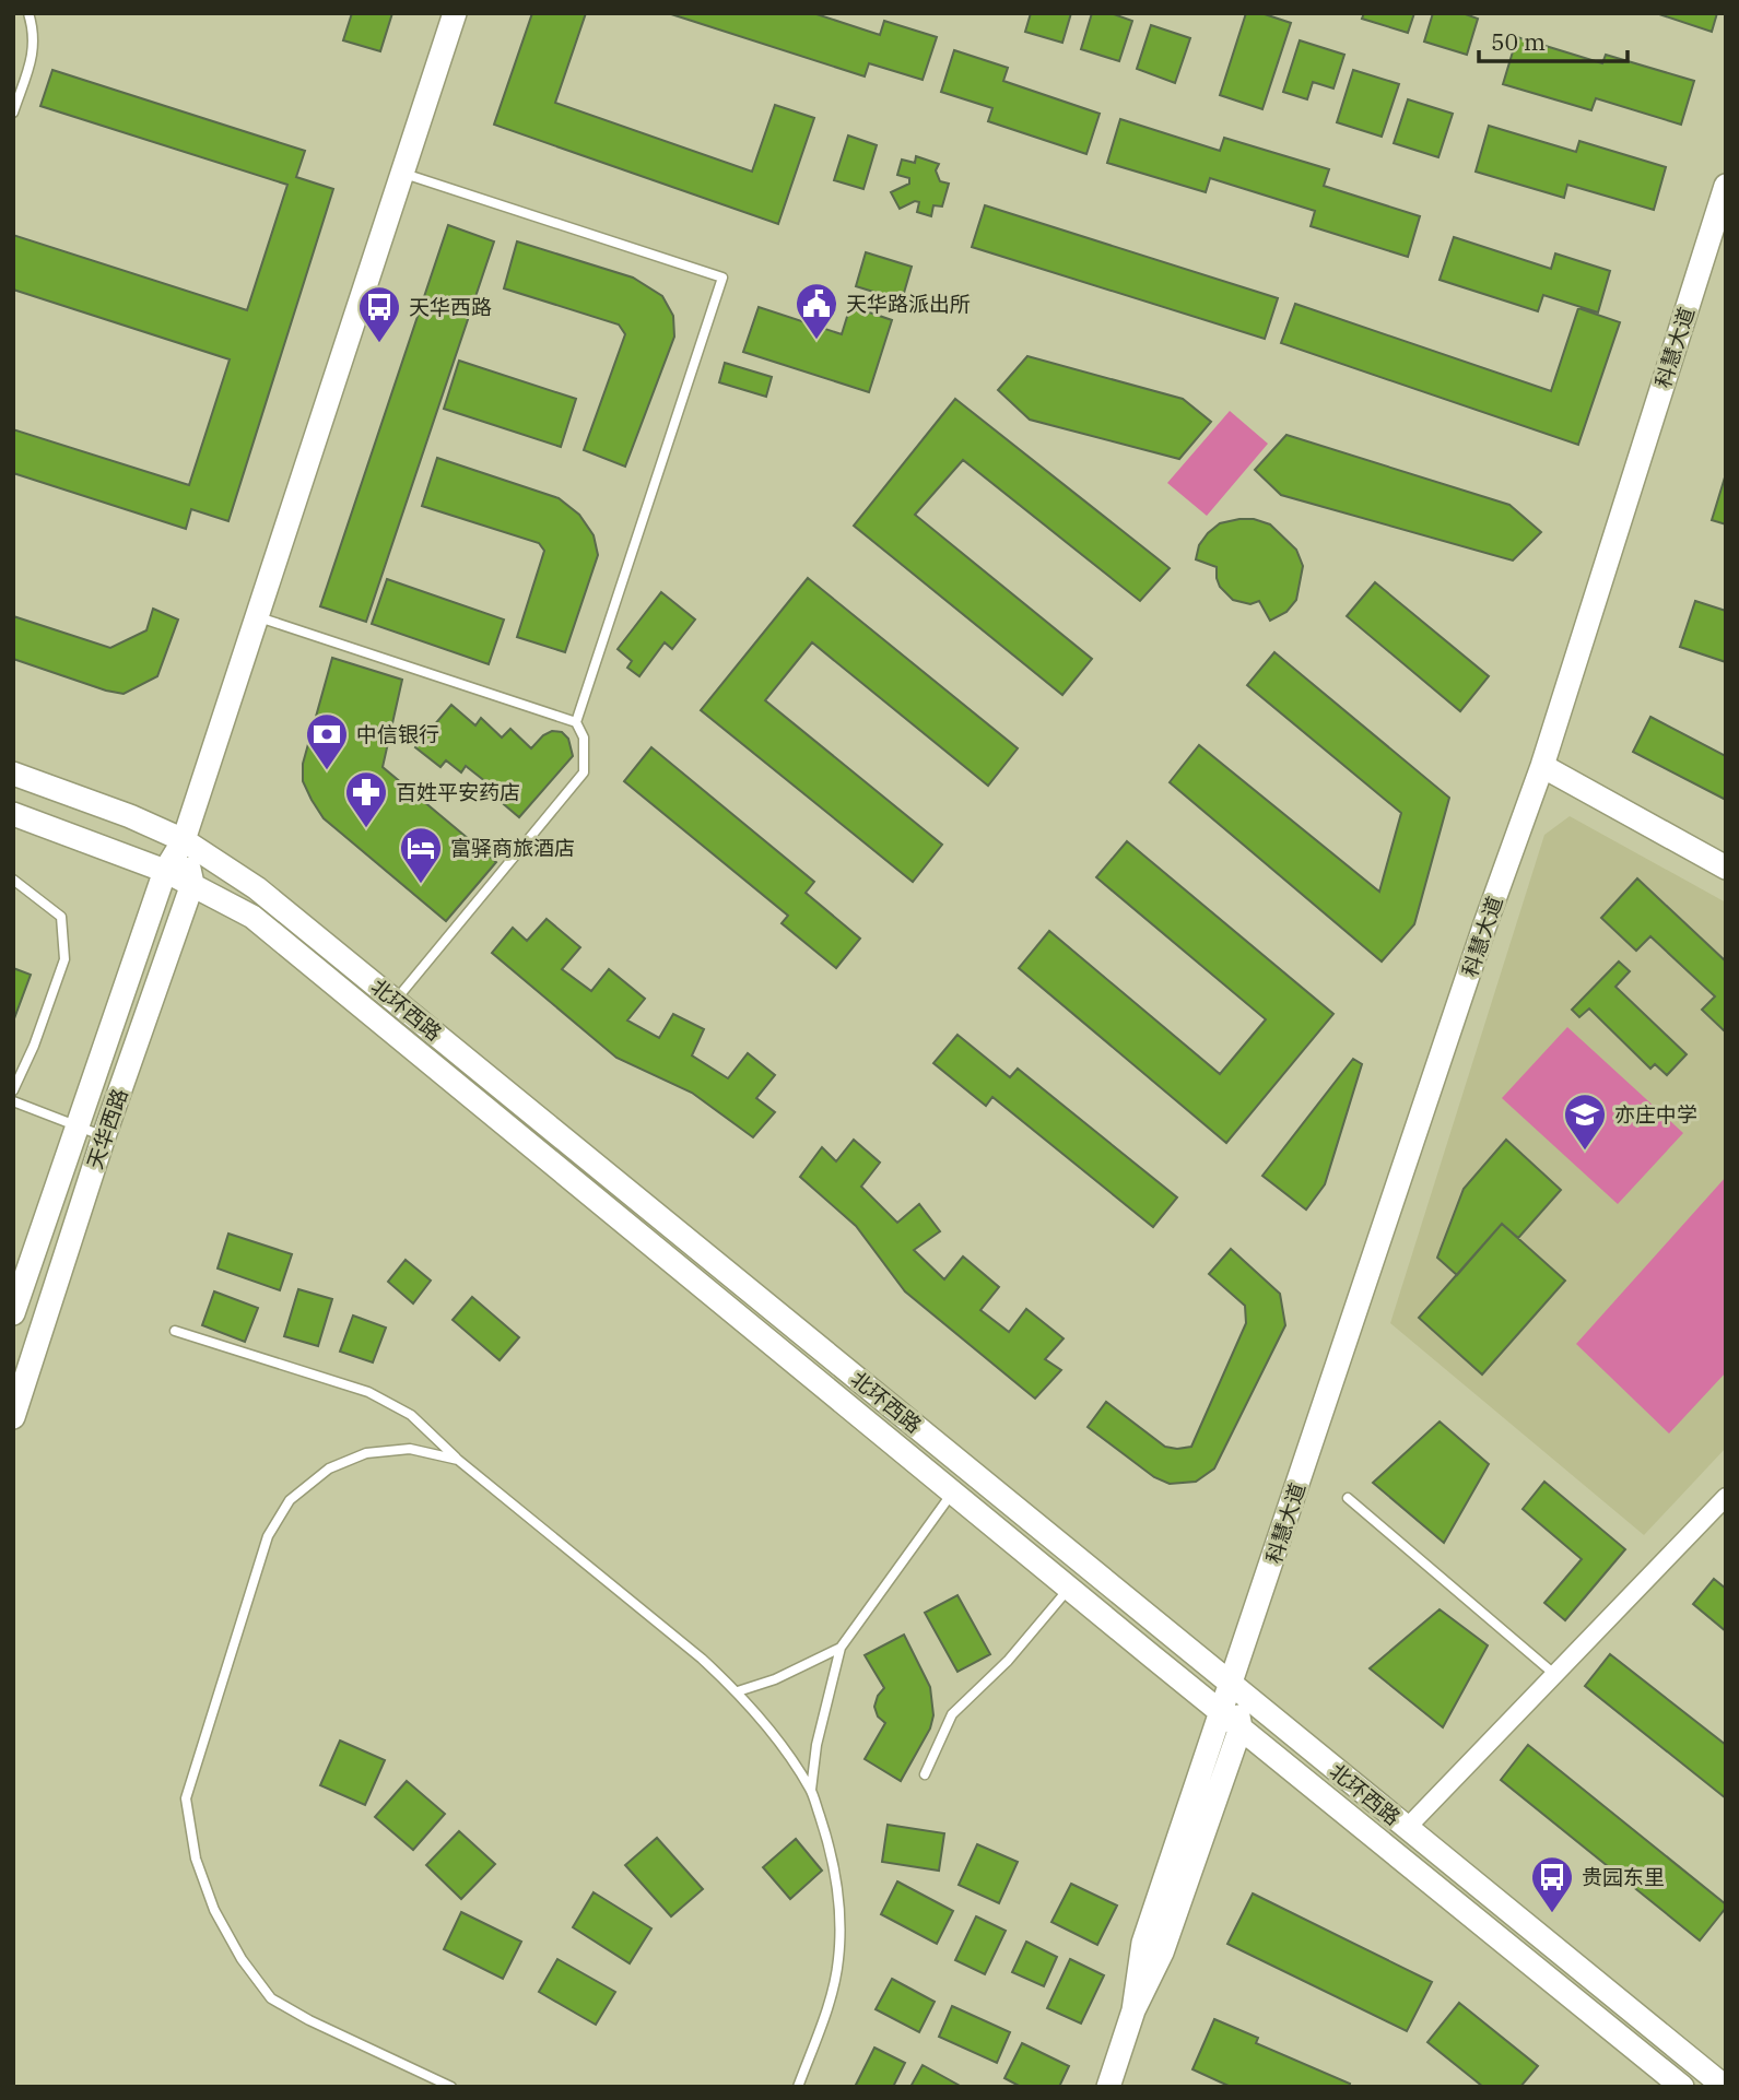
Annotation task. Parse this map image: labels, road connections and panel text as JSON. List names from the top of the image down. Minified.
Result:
{"streets":{"street":["科慧大道","北环西路","天华西路"]},"crossings":[["科慧大道","北环西路"],["北环西路","天华西路"]],"places":{"public building":["天华路派出所"],"bus stop":["天华西路","贵园东里"],"bank":["中信银行"],"pharmacy":["百姓平安药店"],"hotel":["富驿商旅酒店"],"school or university":["亦庄中学"]},"scale_bar":"50 m"}
